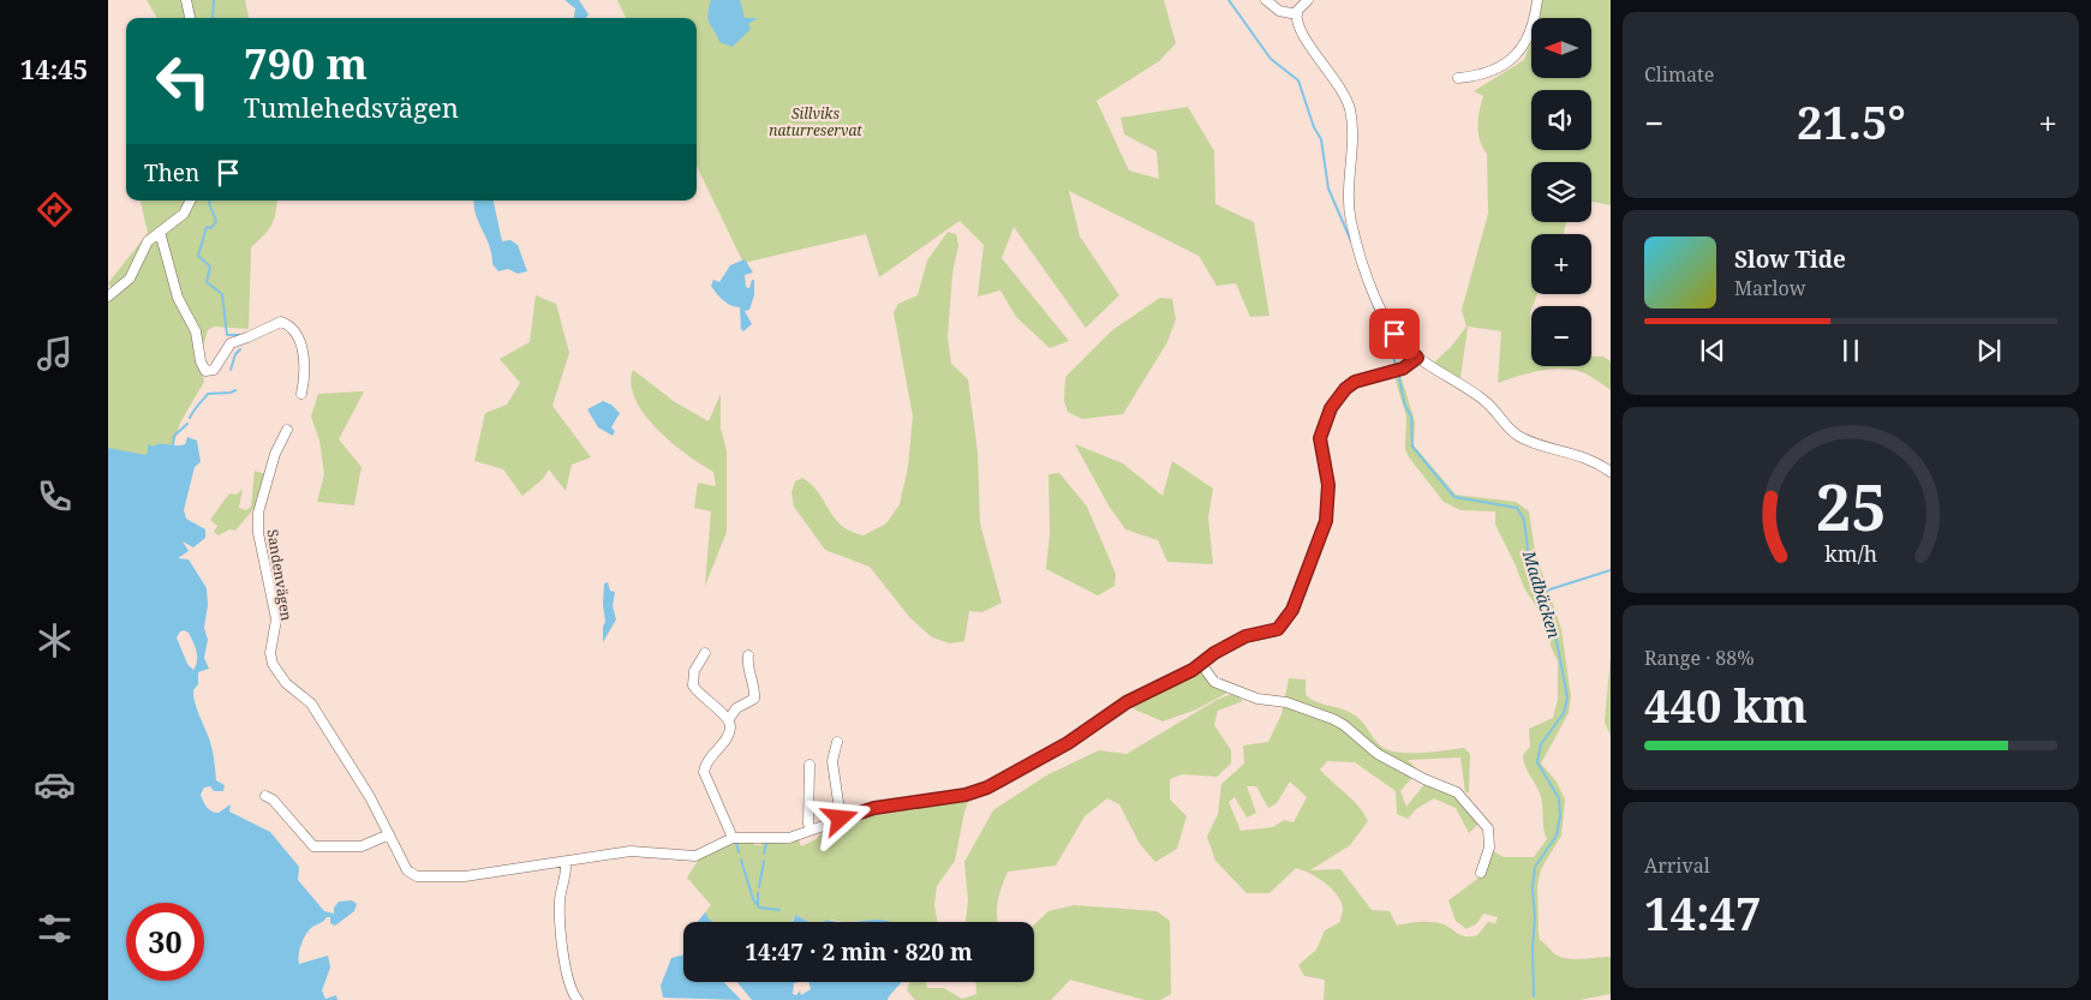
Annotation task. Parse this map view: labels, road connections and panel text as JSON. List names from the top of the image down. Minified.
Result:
{"streets":{"street":["Sandenvägen"]},"water":["Madbäcken"],"parks":["Sillviks naturreservat"],"north":"left","page":{"tabs":"14:45","tile":["Climate",["Range · 88%","440 km"],["Arrival","14:47"]],"map_buttons":["+","−"],"turn":["790 m","Tumlehedsvägen"],"heat":["−","21.5°","+"],"then":"Then","song":["Slow Tide","Marlow"],"limit":"30","trip":"14:47 · 2 min · 820 m","gauge":["25","km/h"]}}
